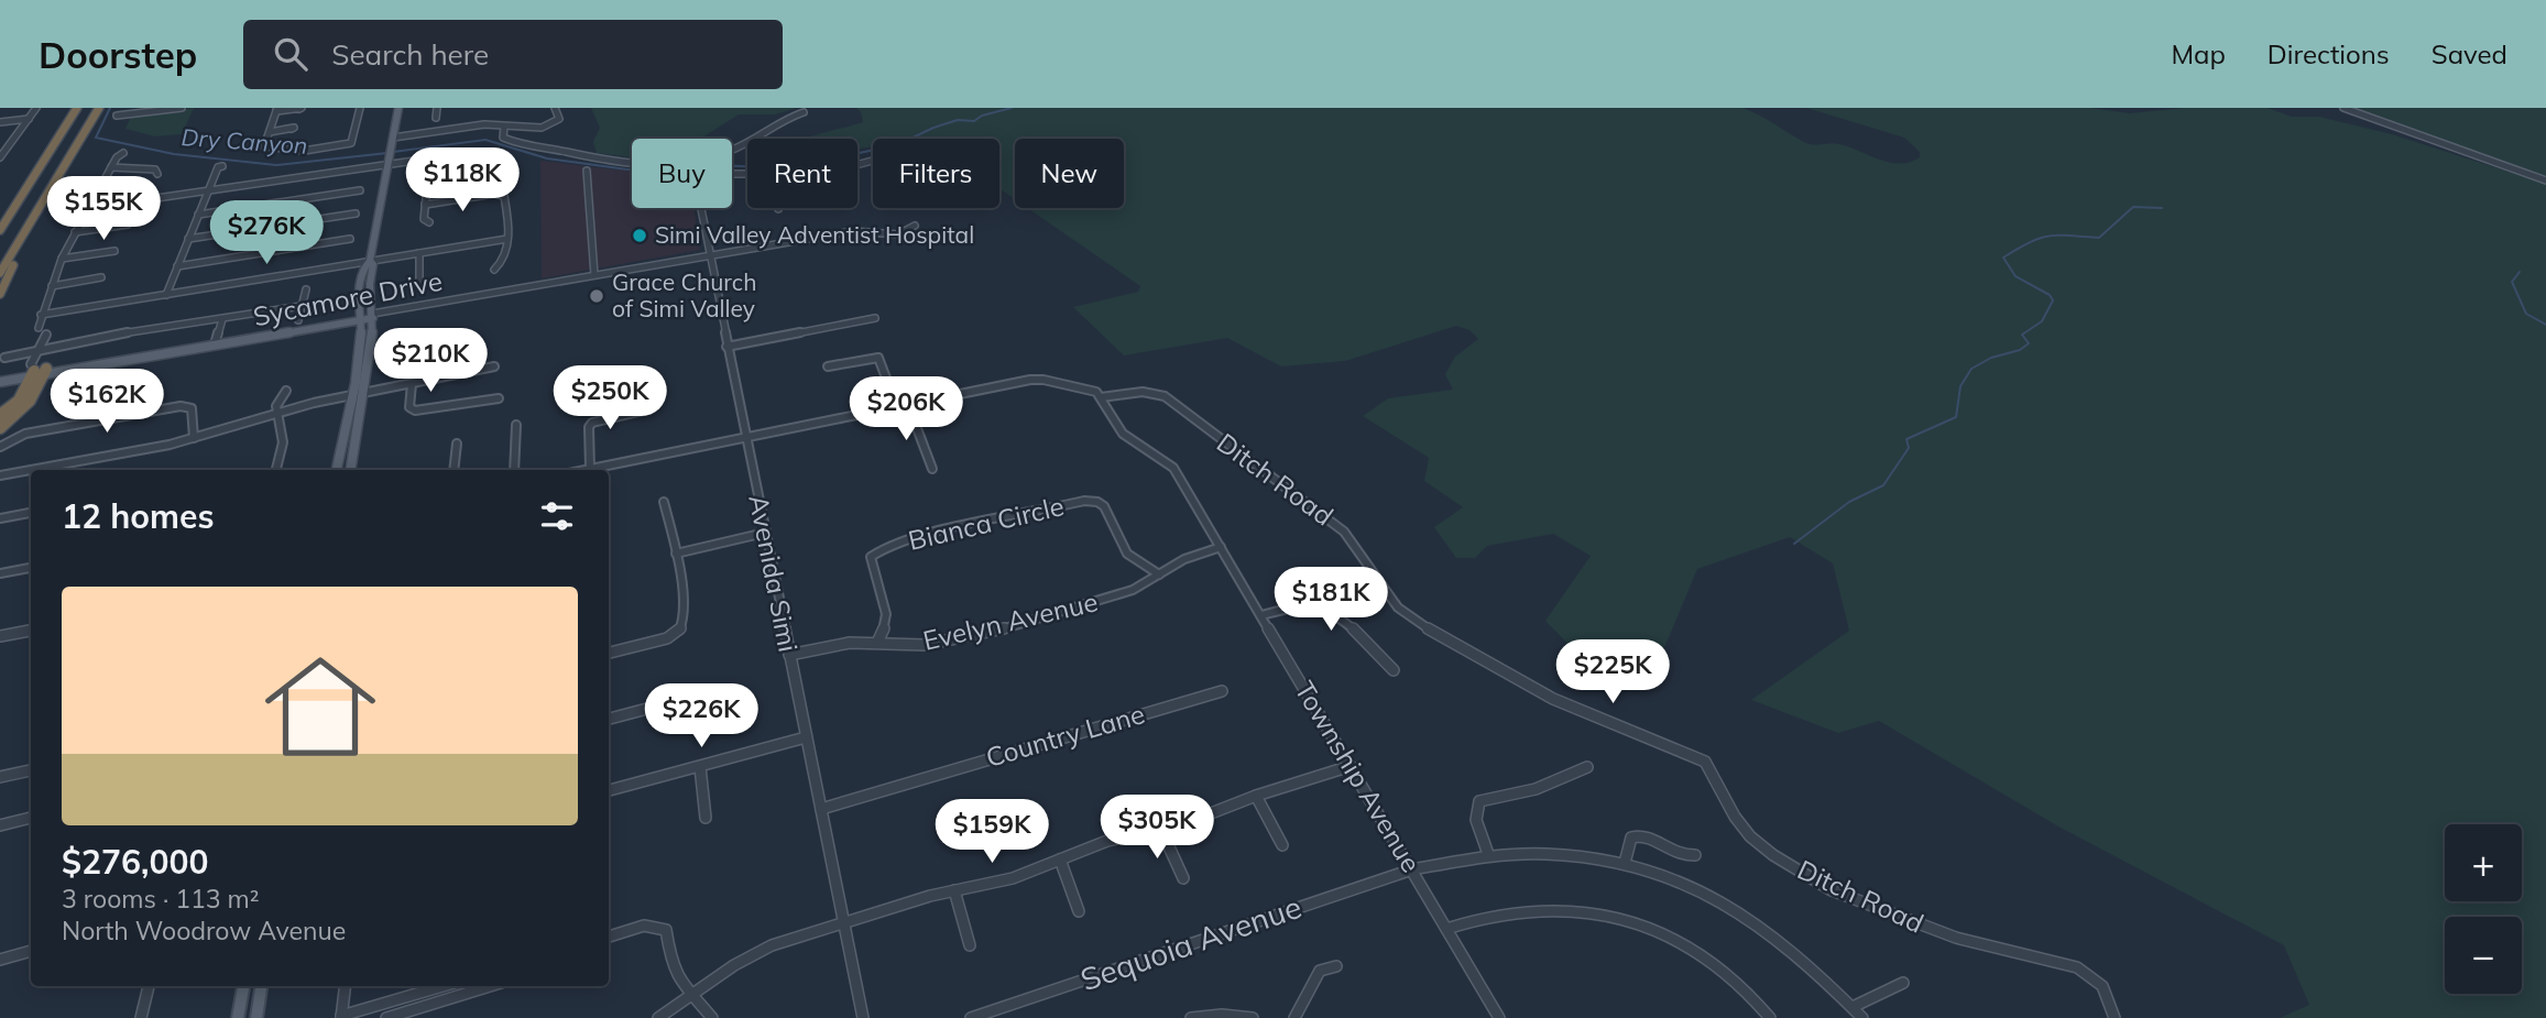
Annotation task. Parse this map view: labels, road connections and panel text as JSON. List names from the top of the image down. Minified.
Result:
{"streets":{"main road":["Sycamore Drive"],"street":["Ditch Road","Bianca Circle","Avenida Simi","Evelyn Avenue","Country Lane","Township Avenue","Sequoia Avenue"]},"crossings":[["Sycamore Drive","Avenida Simi"],["Ditch Road","Township Avenue"],["Bianca Circle","Evelyn Avenue"],["Avenida Simi","Evelyn Avenue"],["Avenida Simi","Country Lane"],["Evelyn Avenue","Township Avenue"],["Township Avenue","Sequoia Avenue"]],"water":["Dry Canyon"],"places":["Simi Valley Adventist Hospital","Grace Church of Simi Valley"],"page":{"header":"Doorstep","search":"Search here","nav":["Map","Directions","Saved"],"chip":["Buy","Rent","Filters","New"],"price":["$118K","$155K","$276K","$210K","$250K","$162K","$206K","$181K","$225K","$226K","$305K","$159K"],"heading":"12 homes","list":[{"name":"$276,000","note":"3 rooms · 113 m² · North Woodrow Avenue"}],"map_buttons":["+","−"]}}
